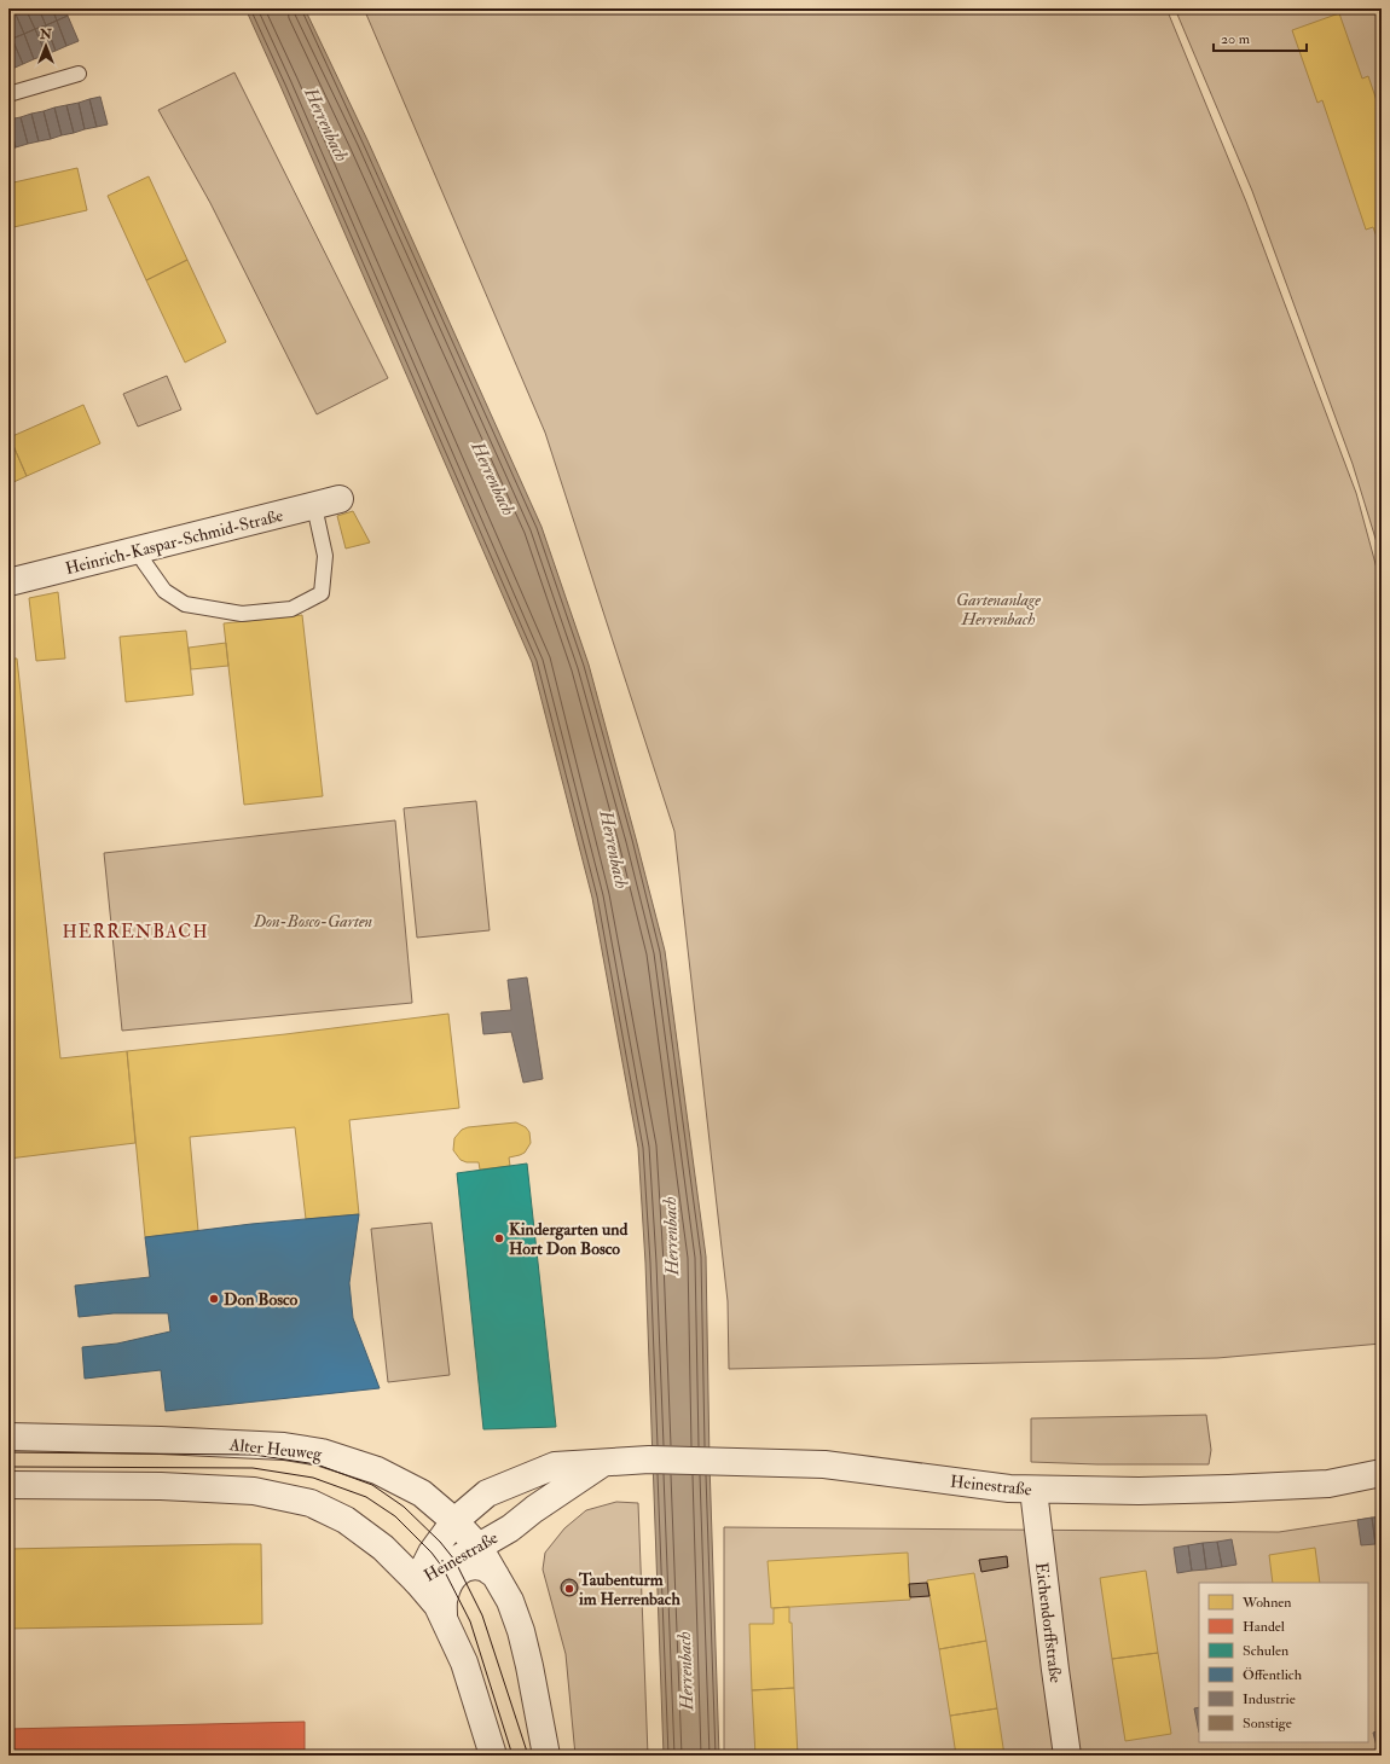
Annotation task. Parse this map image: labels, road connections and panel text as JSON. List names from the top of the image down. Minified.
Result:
{"streets":{"street":["Heinrich-Kaspar-Schmid-Straße","Alter Heuweg","Heinestraße","Eichendorffstraße"]},"crossings":[["Alter Heuweg","Heinestraße"],["Heinestraße","Eichendorffstraße"]],"districts":["HERRENBACH"],"water":["Herrenbach"],"parks":["Gartenanlage Herrenbach","Don-Bosco-Garten"],"places":["Kindergarten und Hort Don Bosco","Don Bosco","Taubenturm im Herrenbach"],"legend":["Wohnen","Handel","Schulen","Öffentlich","Industrie","Sonstige"],"scale_bar":"20 m","north":"top"}
